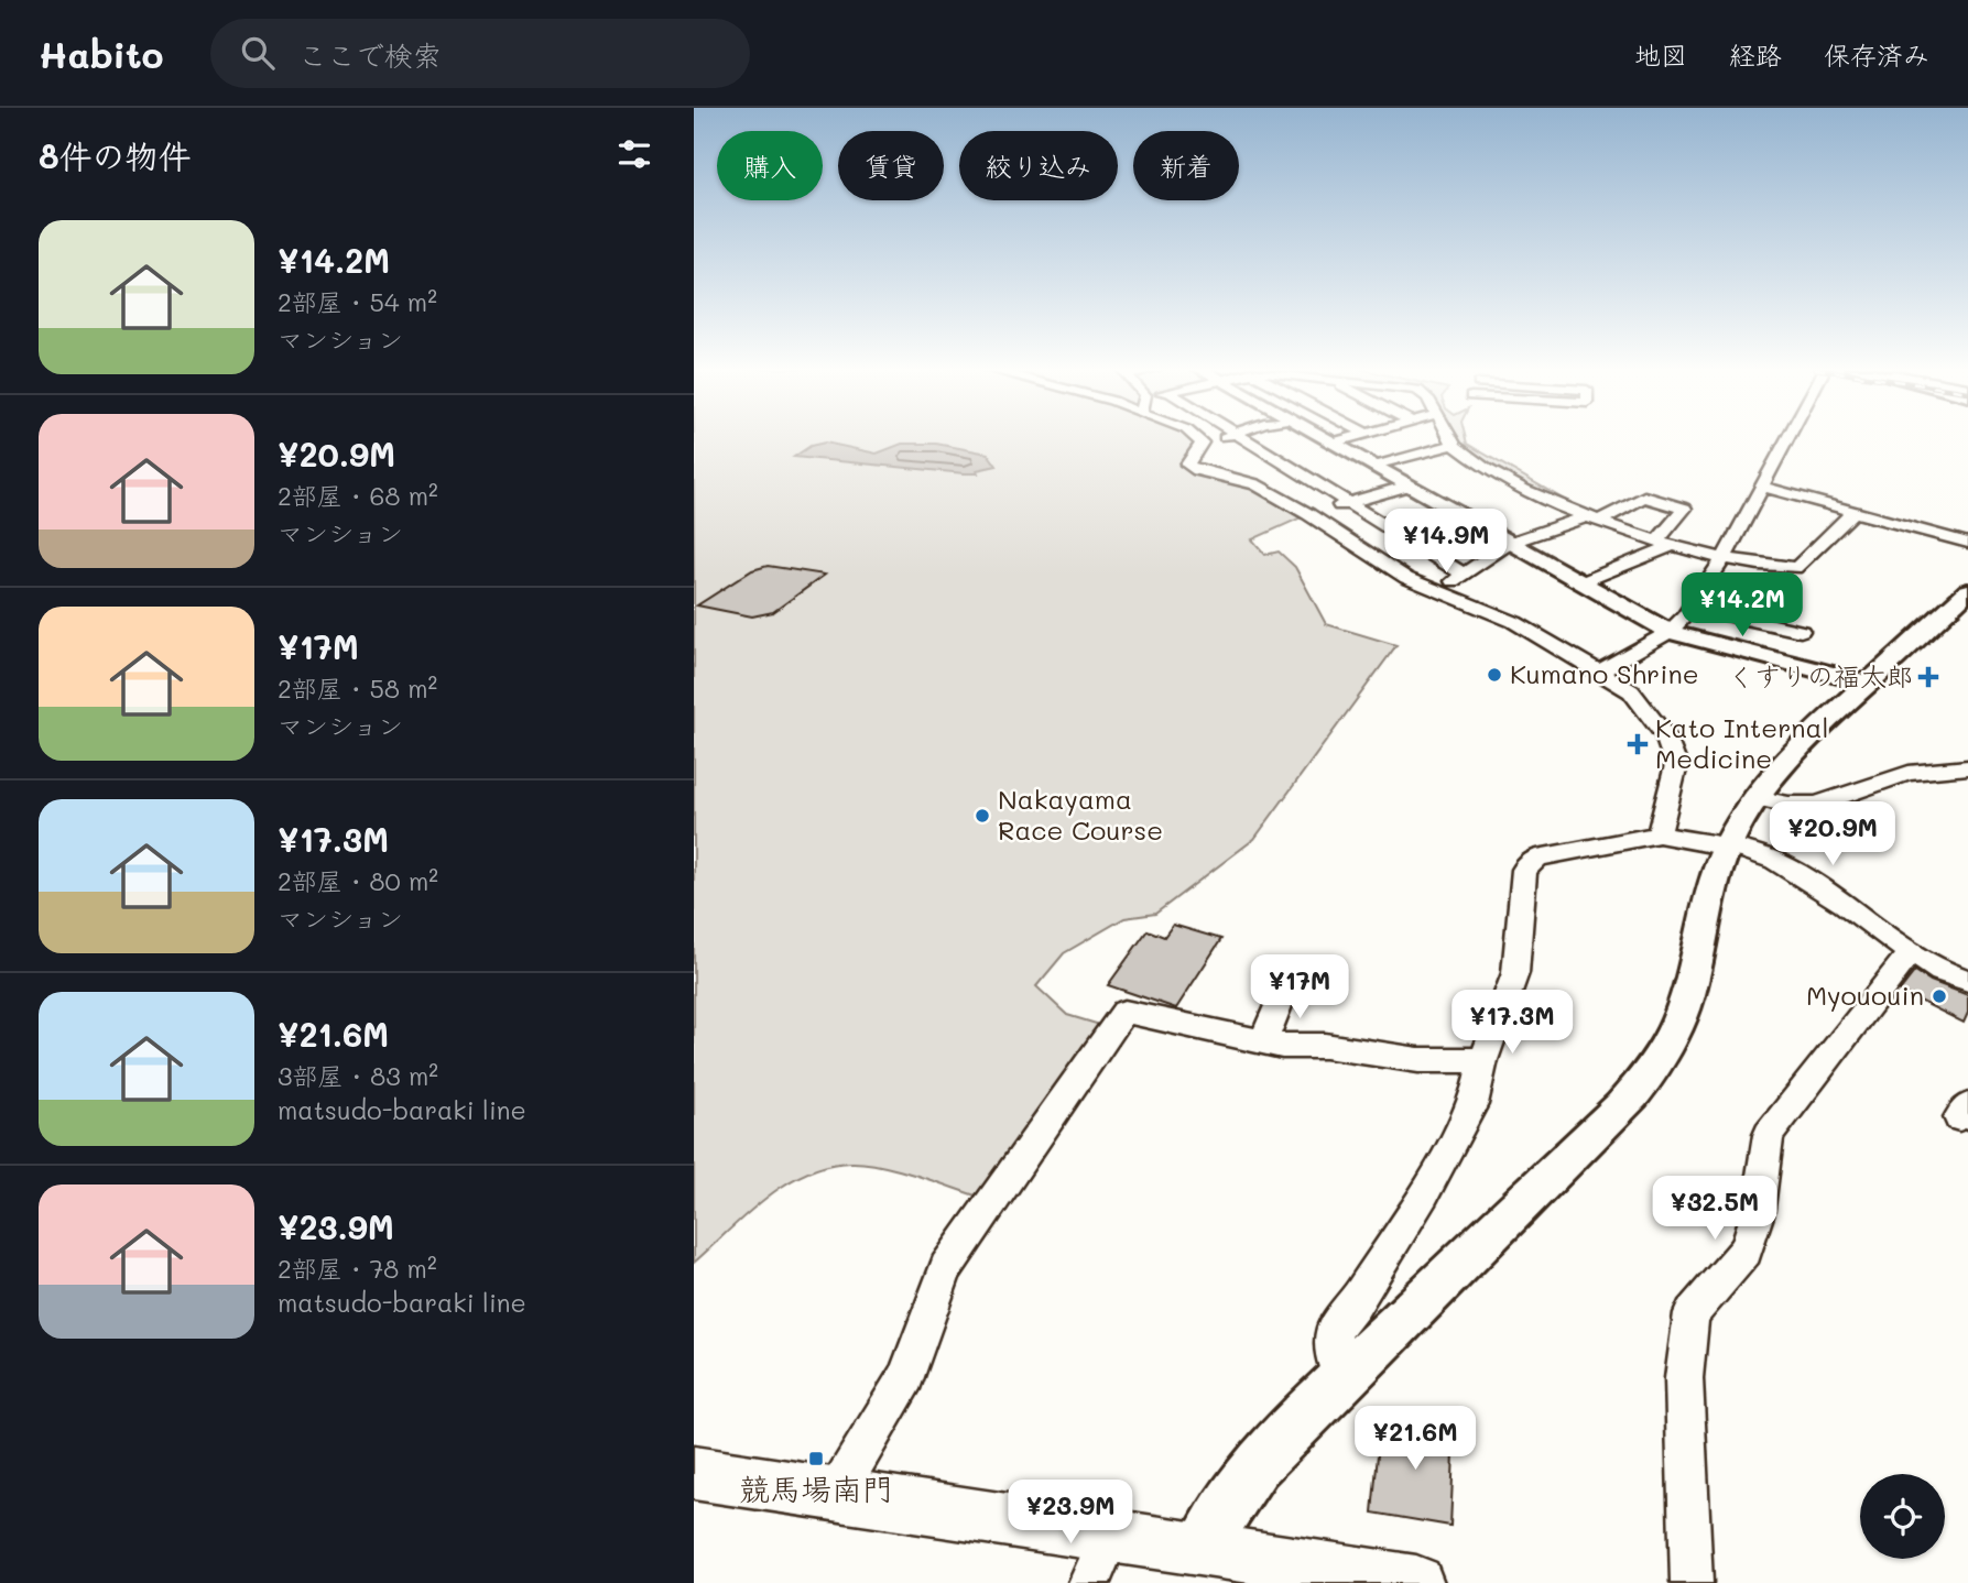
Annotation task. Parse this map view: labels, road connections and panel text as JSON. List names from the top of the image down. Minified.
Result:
{"places":{"other":["Kumano Shrine","Nakayama Race Course","Myououin"],"health":["くすりの福太郎","Kato Internal Medicine"],"transit":["競馬場南門"]},"page":{"header":"Habito","search":"ここで検索","nav":["地図","経路","保存済み"],"heading":"8件の物件","chip":["購入","賃貸","絞り込み","新着"],"list":[{"name":"¥14.2M","note":"2部屋 · 54 m² · マンション"},{"name":"¥20.9M","note":"2部屋 · 68 m² · マンション"},{"name":"¥17M","note":"2部屋 · 58 m² · マンション"},{"name":"¥17.3M","note":"2部屋 · 80 m² · マンション"},{"name":"¥21.6M","note":"3部屋 · 83 m² · matsudo-baraki line"},{"name":"¥23.9M","note":"2部屋 · 78 m² · matsudo-baraki line"}],"price":["¥14.9M","¥14.2M","¥20.9M","¥17M","¥17.3M","¥32.5M","¥21.6M","¥23.9M"]}}
